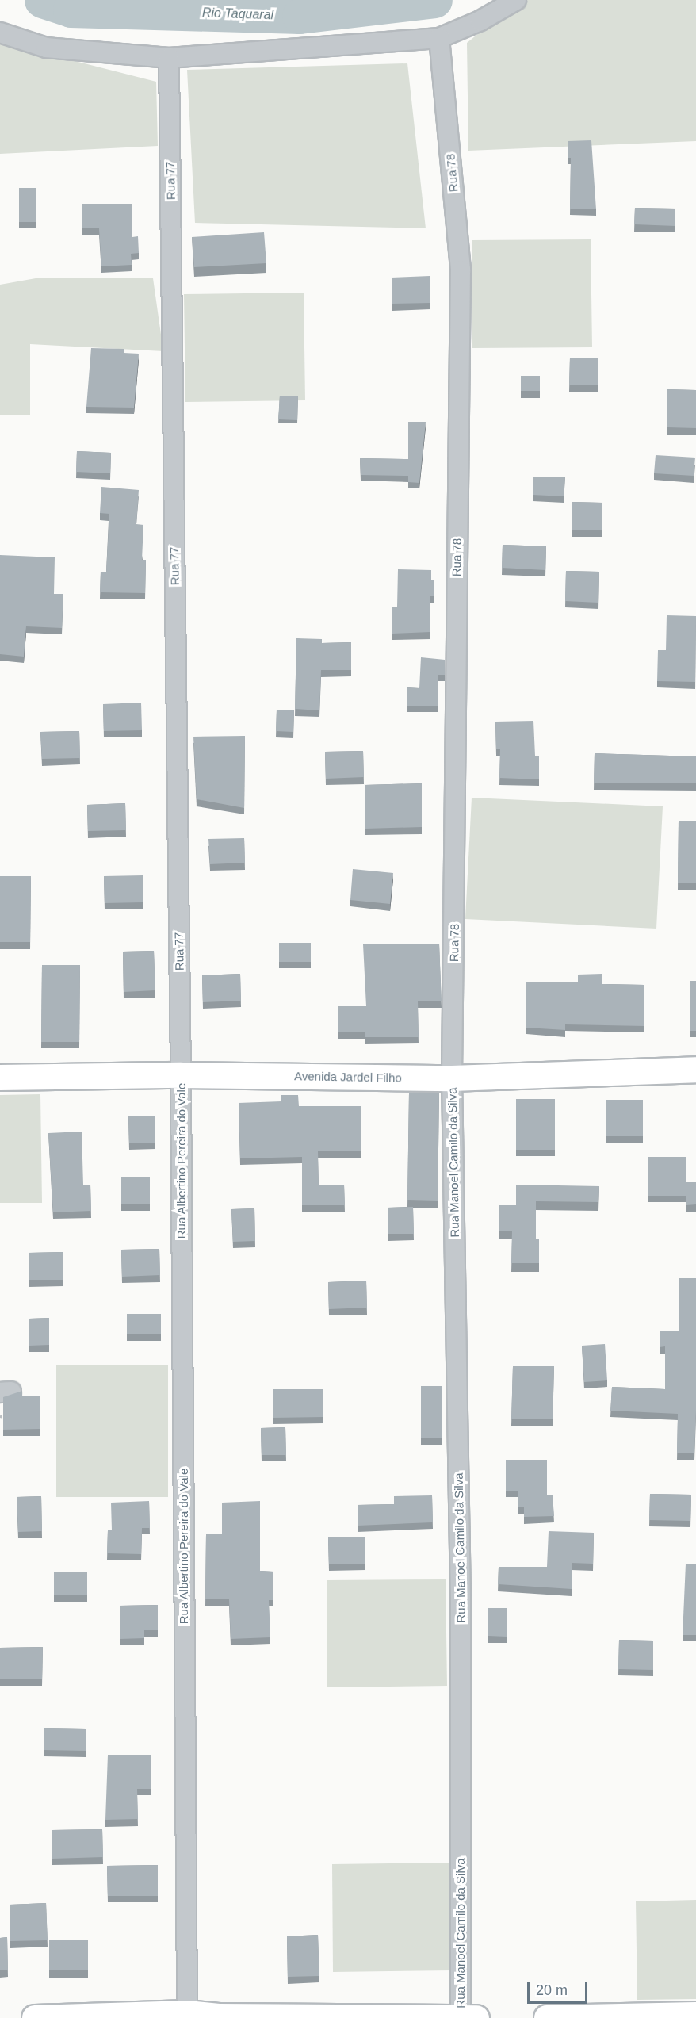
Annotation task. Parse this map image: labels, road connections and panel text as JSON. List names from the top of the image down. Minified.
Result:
{"streets":{"main road":["Avenida Jardel Filho"],"street":["Rua 78","Rua 77","Rua Albertino Pereira do Vale","Rua Manoel Camilo da Silva"]},"crossings":[["Rua 78","Avenida Jardel Filho"],["Rua 78","Rua Manoel Camilo da Silva"],["Rua 77","Avenida Jardel Filho"],["Rua 77","Rua Albertino Pereira do Vale"],["Avenida Jardel Filho","Rua Albertino Pereira do Vale"],["Avenida Jardel Filho","Rua Manoel Camilo da Silva"]],"water":["Rio Taquaral"],"scale_bar":"20 m"}
